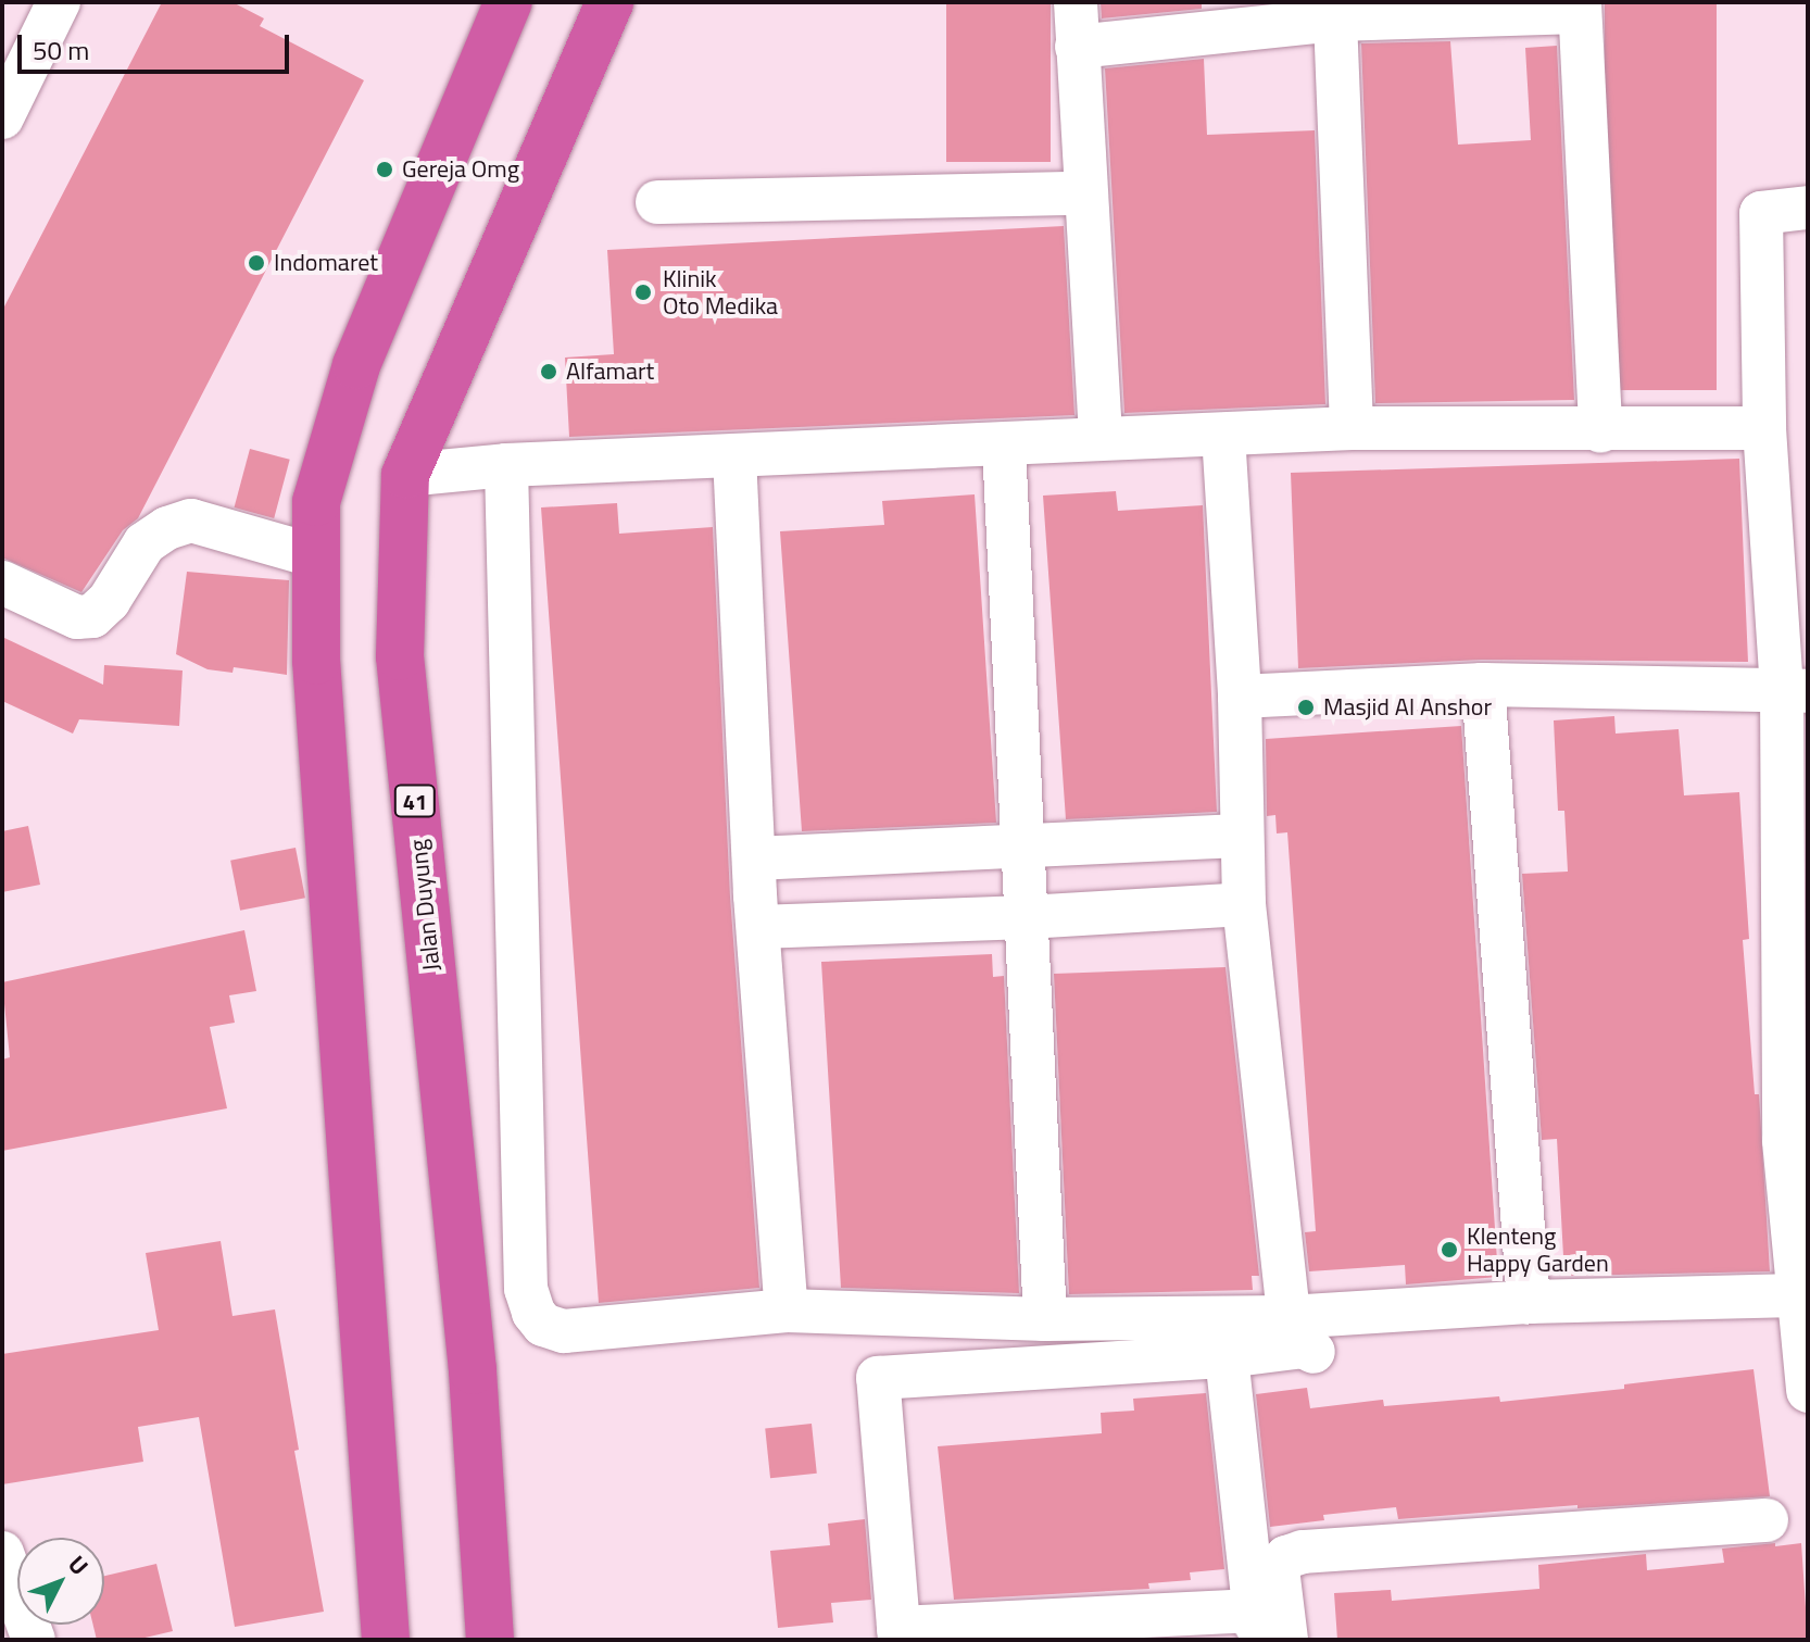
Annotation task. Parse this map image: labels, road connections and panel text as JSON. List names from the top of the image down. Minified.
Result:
{"streets":{"highway":["41","Jalan Duyung"]},"places":["Gereja Omg","Indomaret","Klinik Oto Medika","Alfamart","Masjid Al Anshor","Klenteng Happy Garden"],"scale_bar":"50 m","north":"top right"}
